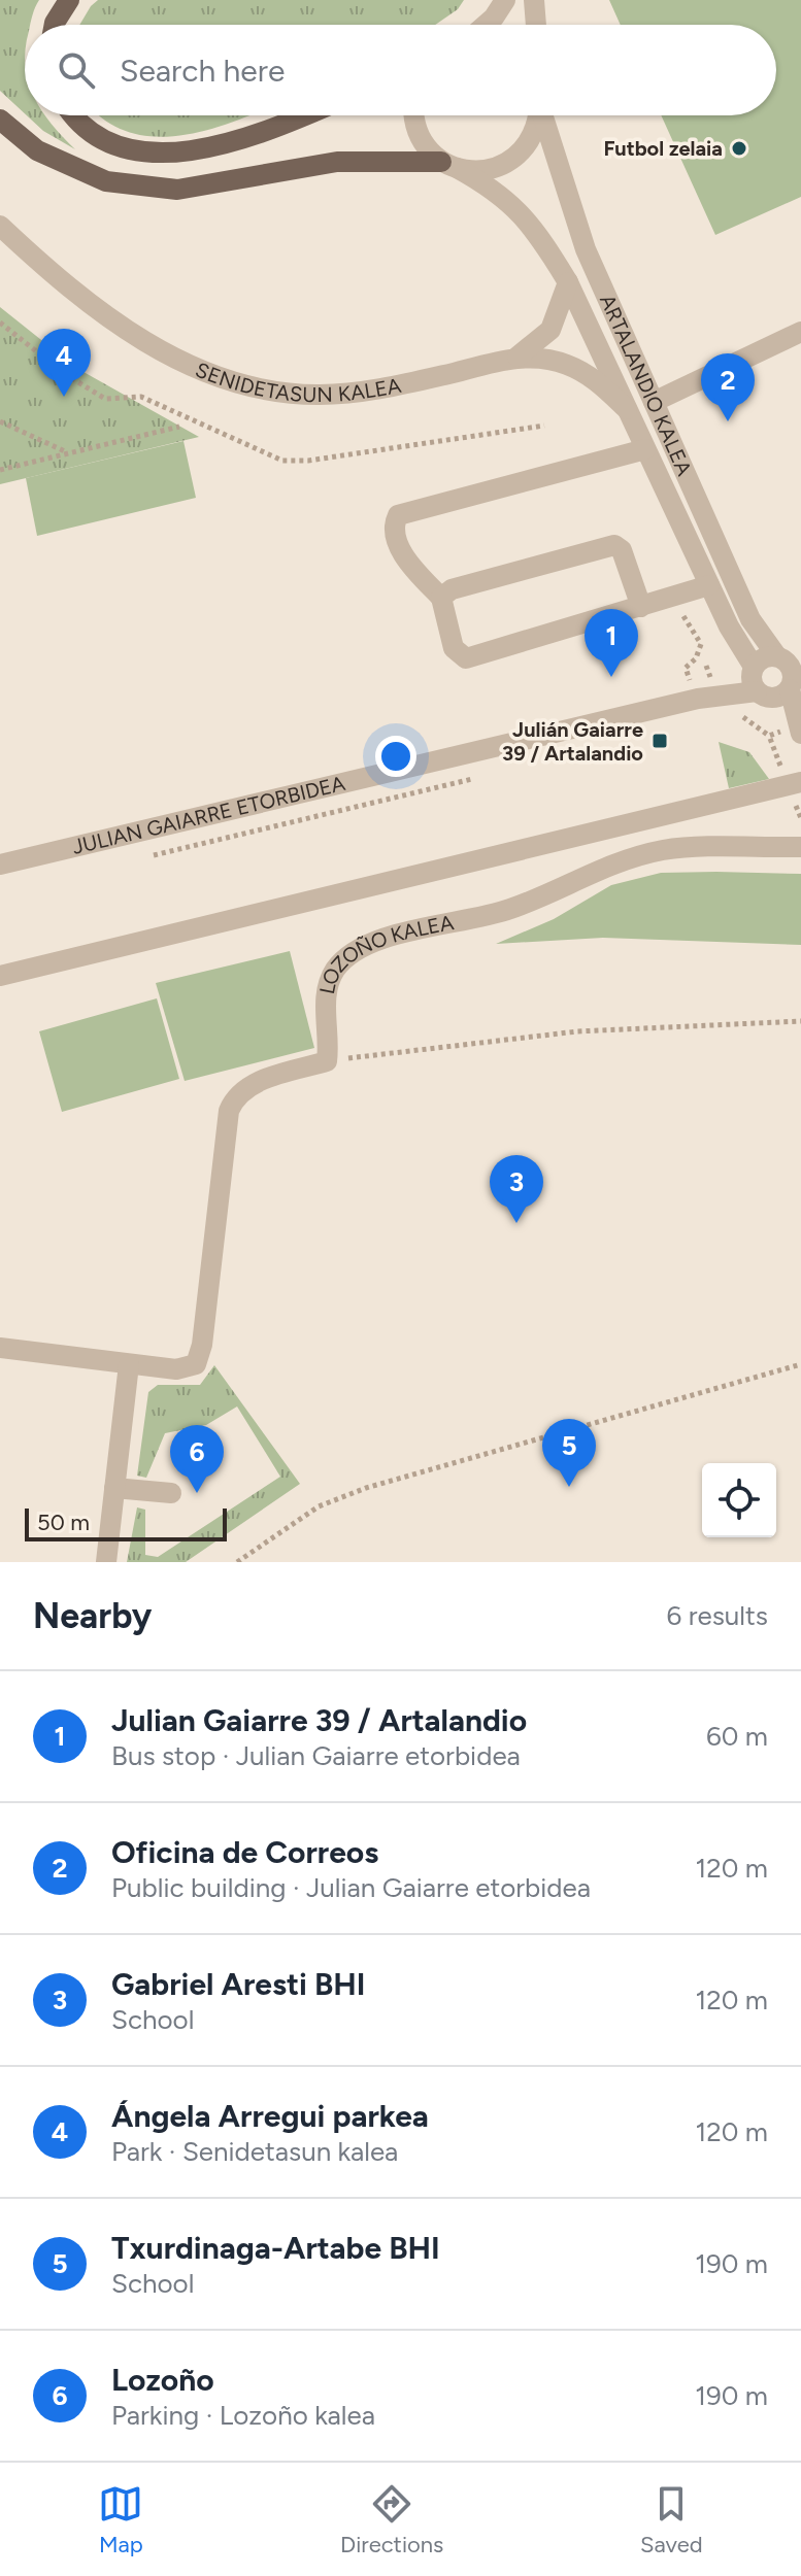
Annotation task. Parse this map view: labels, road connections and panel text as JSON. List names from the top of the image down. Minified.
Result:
{"streets":{"street":["SENIDETASUN KALEA","ARTALANDIO KALEA","JULIAN GAIARRE ETORBIDEA","LOZOÑO KALEA"]},"crossings":[["SENIDETASUN KALEA","ARTALANDIO KALEA"],["ARTALANDIO KALEA","JULIAN GAIARRE ETORBIDEA"]],"places":{"other":["Futbol zelaia"],"transit":["Julián Gaiarre 39 / Artalandio"]},"scale_bar":"50 m","page":{"search":"Search here","pins":["4","2","1","3","5","6"],"scale":"50 m","heading":["Nearby","6 results"],"list":[{"mark":"1","name":"Julian Gaiarre 39 / Artalandio","note":"Bus stop · Julian Gaiarre etorbidea","value":"60 m"},{"mark":"2","name":"Oficina de Correos","note":"Public building · Julian Gaiarre etorbidea","value":"120 m"},{"mark":"3","name":"Gabriel Aresti BHI","note":"School","value":"120 m"},{"mark":"4","name":"Ángela Arregui parkea","note":"Park · Senidetasun kalea","value":"120 m"},{"mark":"5","name":"Txurdinaga-Artabe BHI","note":"School","value":"190 m"},{"mark":"6","name":"Lozoño","note":"Parking · Lozoño kalea","value":"190 m"}],"nav":["Map","Directions","Saved"]}}
